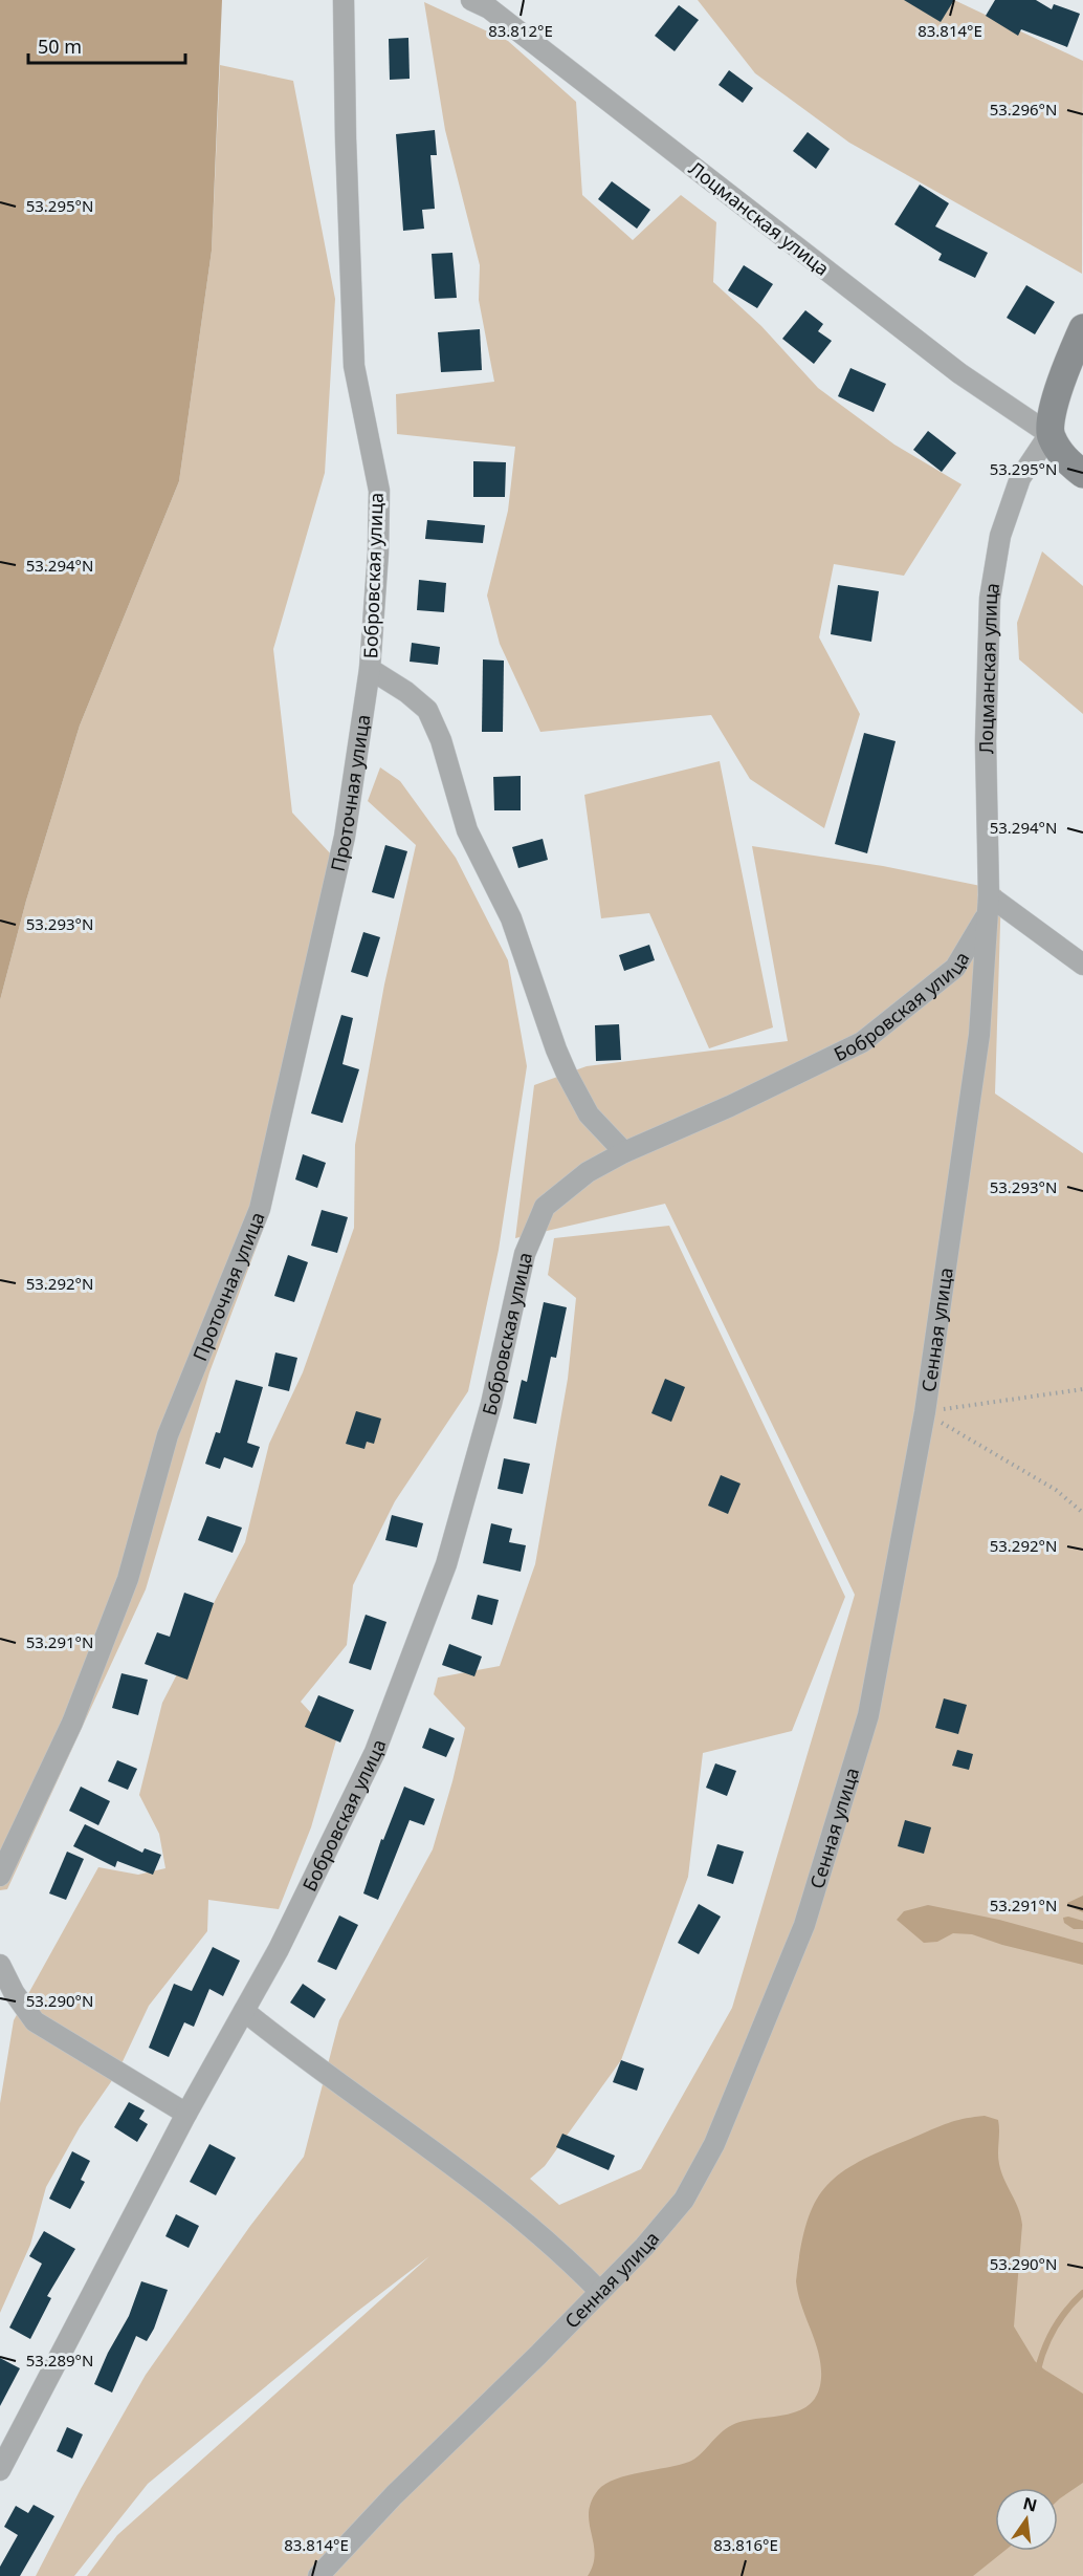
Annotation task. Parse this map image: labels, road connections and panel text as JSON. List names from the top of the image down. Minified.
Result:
{"streets":{"street":["Лоцманская улица","Бобровская улица","Проточная улица","Сенная улица"]},"crossings":[["Лоцманская улица","Бобровская улица"],["Лоцманская улица","Сенная улица"],["Бобровская улица","Проточная улица"],["Бобровская улица","Сенная улица"]],"scale_bar":"50 m","north":"top","coordinates":["83.814°E","83.812°E","53.296°N","53.295°N","53.294°N","53.293°N","53.292°N","53.291°N","53.290°N","53.289°N","83.816°E"]}
